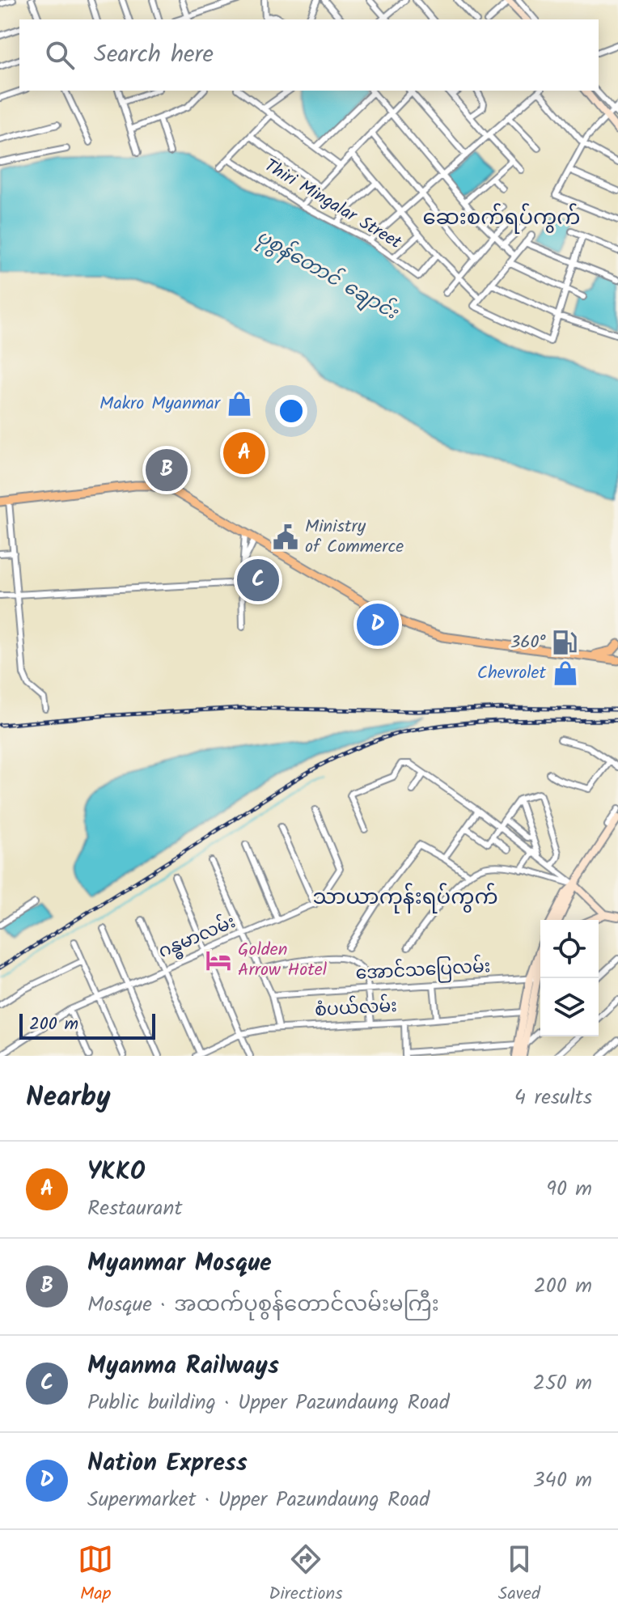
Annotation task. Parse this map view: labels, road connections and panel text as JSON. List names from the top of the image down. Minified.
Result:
{"streets":{"street":["Thiri Mingalar Street","ဂန္ဓမာလမ်း","အောင်သပြေလမ်း","စံပယ်လမ်း"]},"districts":["ဆေးစက်ရပ်ကွက်","သာယာကုန်းရပ်ကွက်"],"water":["ပုစွန်တောင် ချောင်း"],"places":{"shop":["Makro Myanmar","Chevrolet"],"public building":["Ministry of Commerce"],"fuel station":["360°"],"hotel":["Golden Arrow Hotel"]},"scale_bar":"200 m","page":{"search":"Search here","pins":["A","B","C","D"],"scale":"200 m","heading":["Nearby","4 results"],"list":[{"mark":"A","name":"YKKO","note":"Restaurant","value":"90 m"},{"mark":"B","name":"Myanmar Mosque","note":"Mosque · အထက်ပုစွန်တောင်လမ်းမကြီး","value":"200 m"},{"mark":"C","name":"Myanma Railways","note":"Public building · Upper Pazundaung Road","value":"250 m"},{"mark":"D","name":"Nation Express","note":"Supermarket · Upper Pazundaung Road","value":"340 m"}],"nav":["Map","Directions","Saved"]}}
